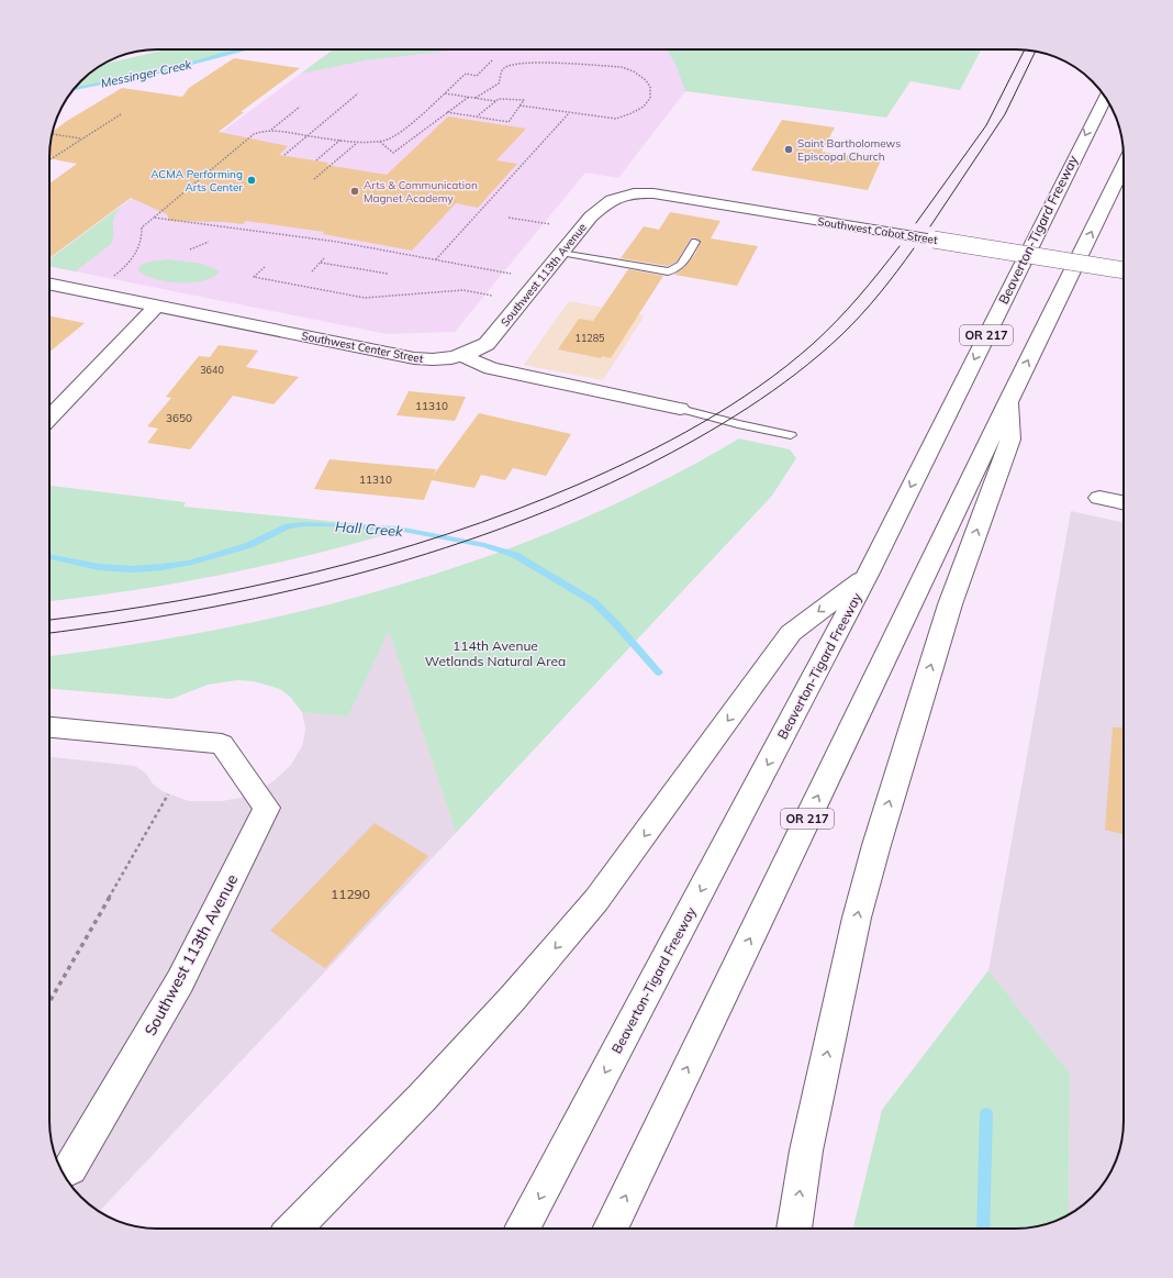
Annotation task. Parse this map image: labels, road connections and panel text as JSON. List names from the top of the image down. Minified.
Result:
{"streets":{"main road":["Beaverton-Tigard Freeway","Southwest Cabot Street","Southwest 113th Avenue","OR 217","Southwest Center Street"]},"crossings":[["Southwest Cabot Street","Southwest 113th Avenue"],["Southwest 113th Avenue","Southwest Center Street"]],"water":["Messinger Creek","Hall Creek"],"parks":["114th Avenue Wetlands Natural Area"],"places":["Saint Bartholomews Episcopal Church","ACMA Performing Arts Center","Arts & Communication Magnet Academy"],"house_numbers":["11285","3640","11310","3650","11310","11290"]}
